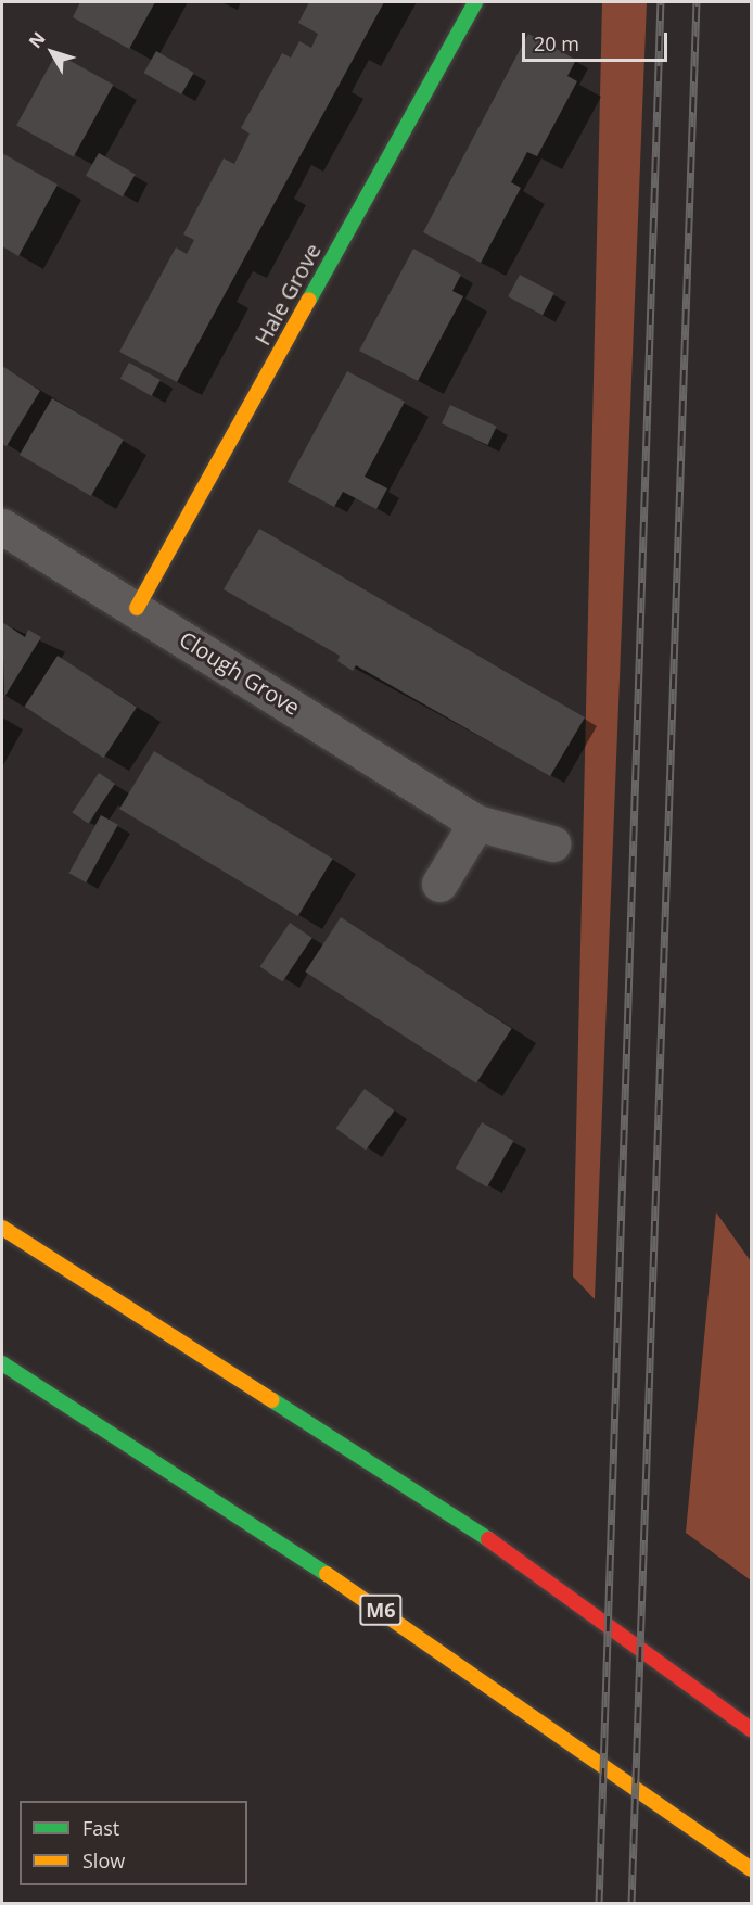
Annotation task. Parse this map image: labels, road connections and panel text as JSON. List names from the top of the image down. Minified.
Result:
{"streets":{"main road":["Hale Grove","M6"],"street":["Clough Grove"]},"crossings":[["Hale Grove","Clough Grove"]],"legend":["Fast","Slow"],"scale_bar":"20 m","north":"top left"}
